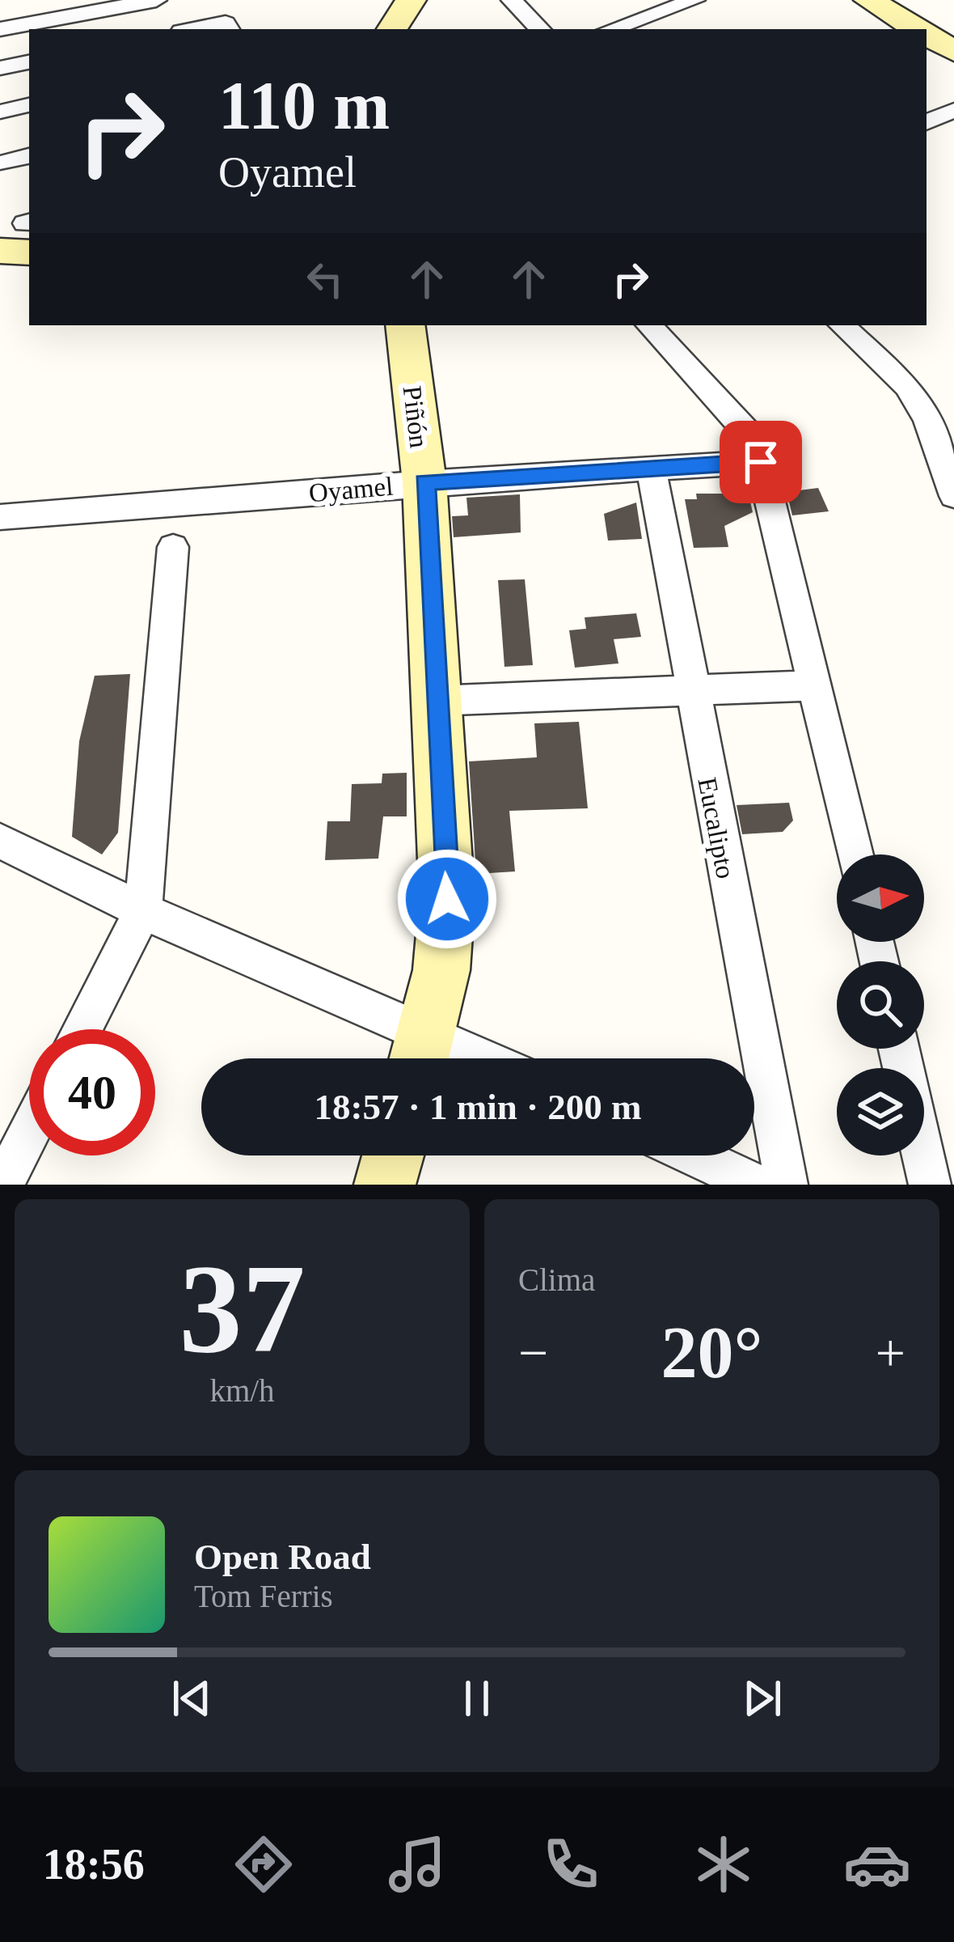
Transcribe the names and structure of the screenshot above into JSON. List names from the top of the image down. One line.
{"streets":{"street":["Piñón","Oyamel","Eucalipto"]},"crossings":[["Piñón","Oyamel"],["Oyamel","Eucalipto"]],"north":"right","page":{"turn":["110 m","Oyamel"],"limit":"40","trip":"18:57 · 1 min · 200 m","tile":[["37","km/h"],"Clima"],"heat":["−","20°","+"],"song":["Open Road","Tom Ferris"],"tabs":"18:56"}}
